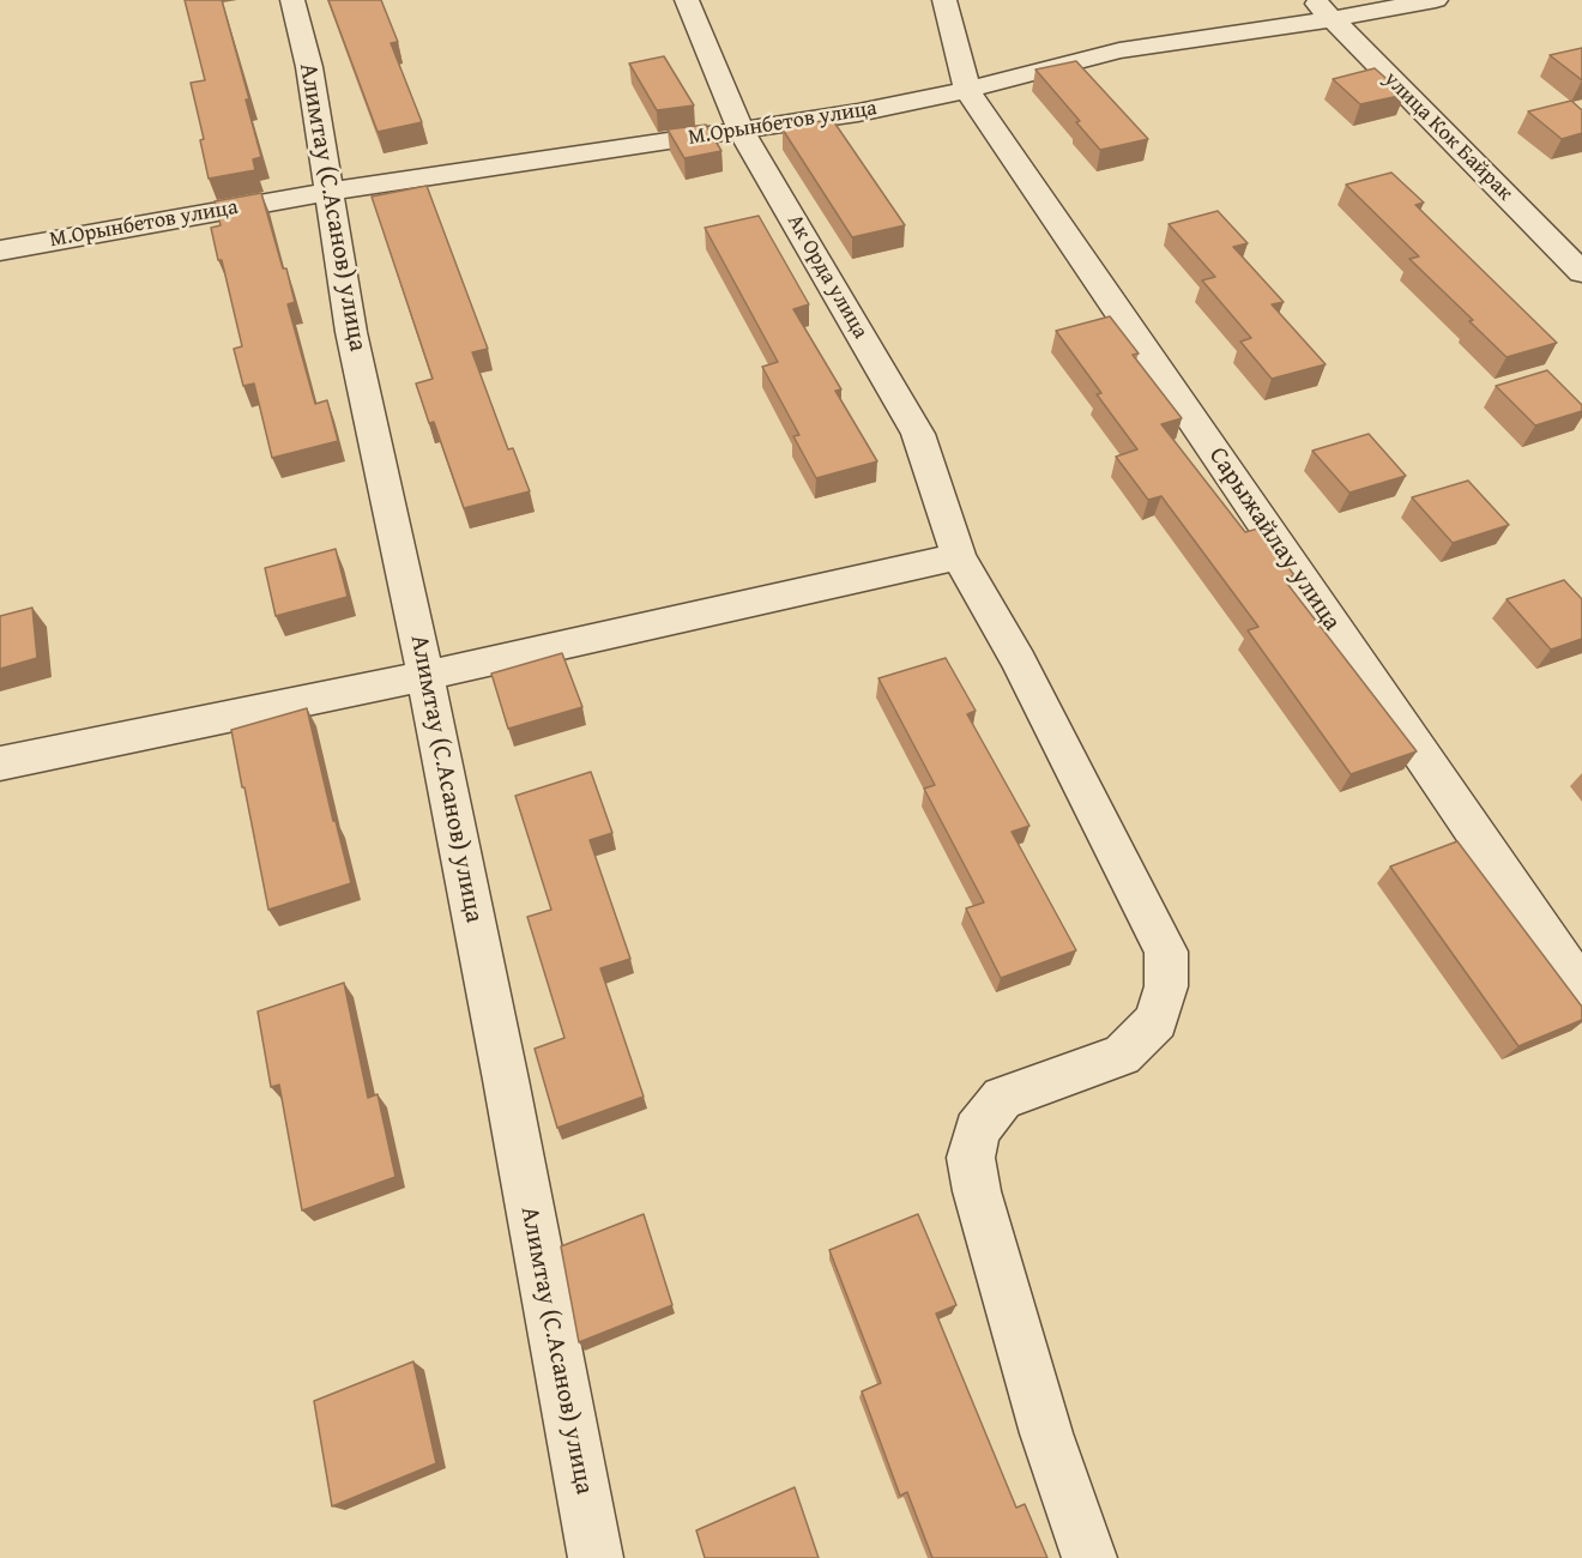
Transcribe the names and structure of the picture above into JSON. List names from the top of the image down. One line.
{"streets":{"street":["М.Орынбетов улица","улица Кок Байрак","Алимтау (С.Асанов) улица","Ак Орда улица","Сарыжайлау улица"]},"crossings":[["М.Орынбетов улица","улица Кок Байрак"],["М.Орынбетов улица","Алимтау (С.Асанов) улица"],["М.Орынбетов улица","Ак Орда улица"],["М.Орынбетов улица","Сарыжайлау улица"]]}
